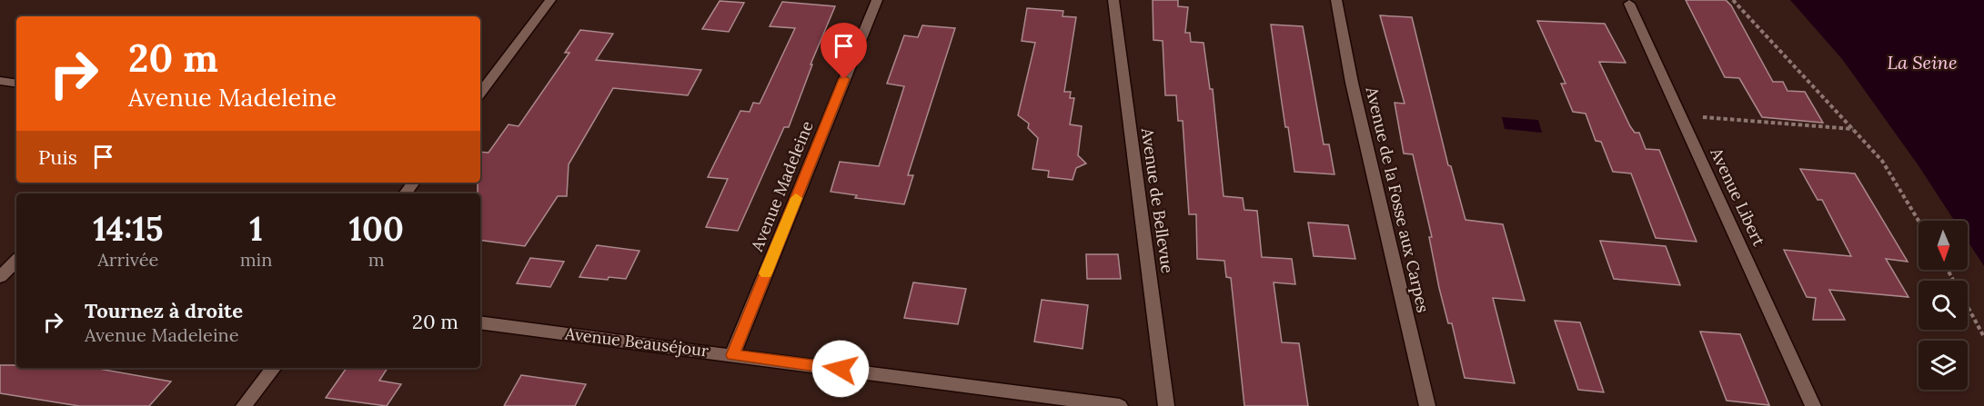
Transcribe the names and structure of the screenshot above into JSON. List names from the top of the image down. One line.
{"streets":{"street":["Avenue Madeleine","Avenue Libert","Avenue de la Fosse aux Carpes","Avenue de Bellevue","Avenue Beauséjour"]},"crossings":[["Avenue Madeleine","Avenue Beauséjour"]],"water":["La Seine"],"north":"bottom","page":{"turn":["20 m","Avenue Madeleine"],"then":"Puis","eta":["14:15","Arrivée","1","min","100","m"],"list":[{"name":"Tournez à droite","note":"Avenue Madeleine","value":"20 m"}]}}
